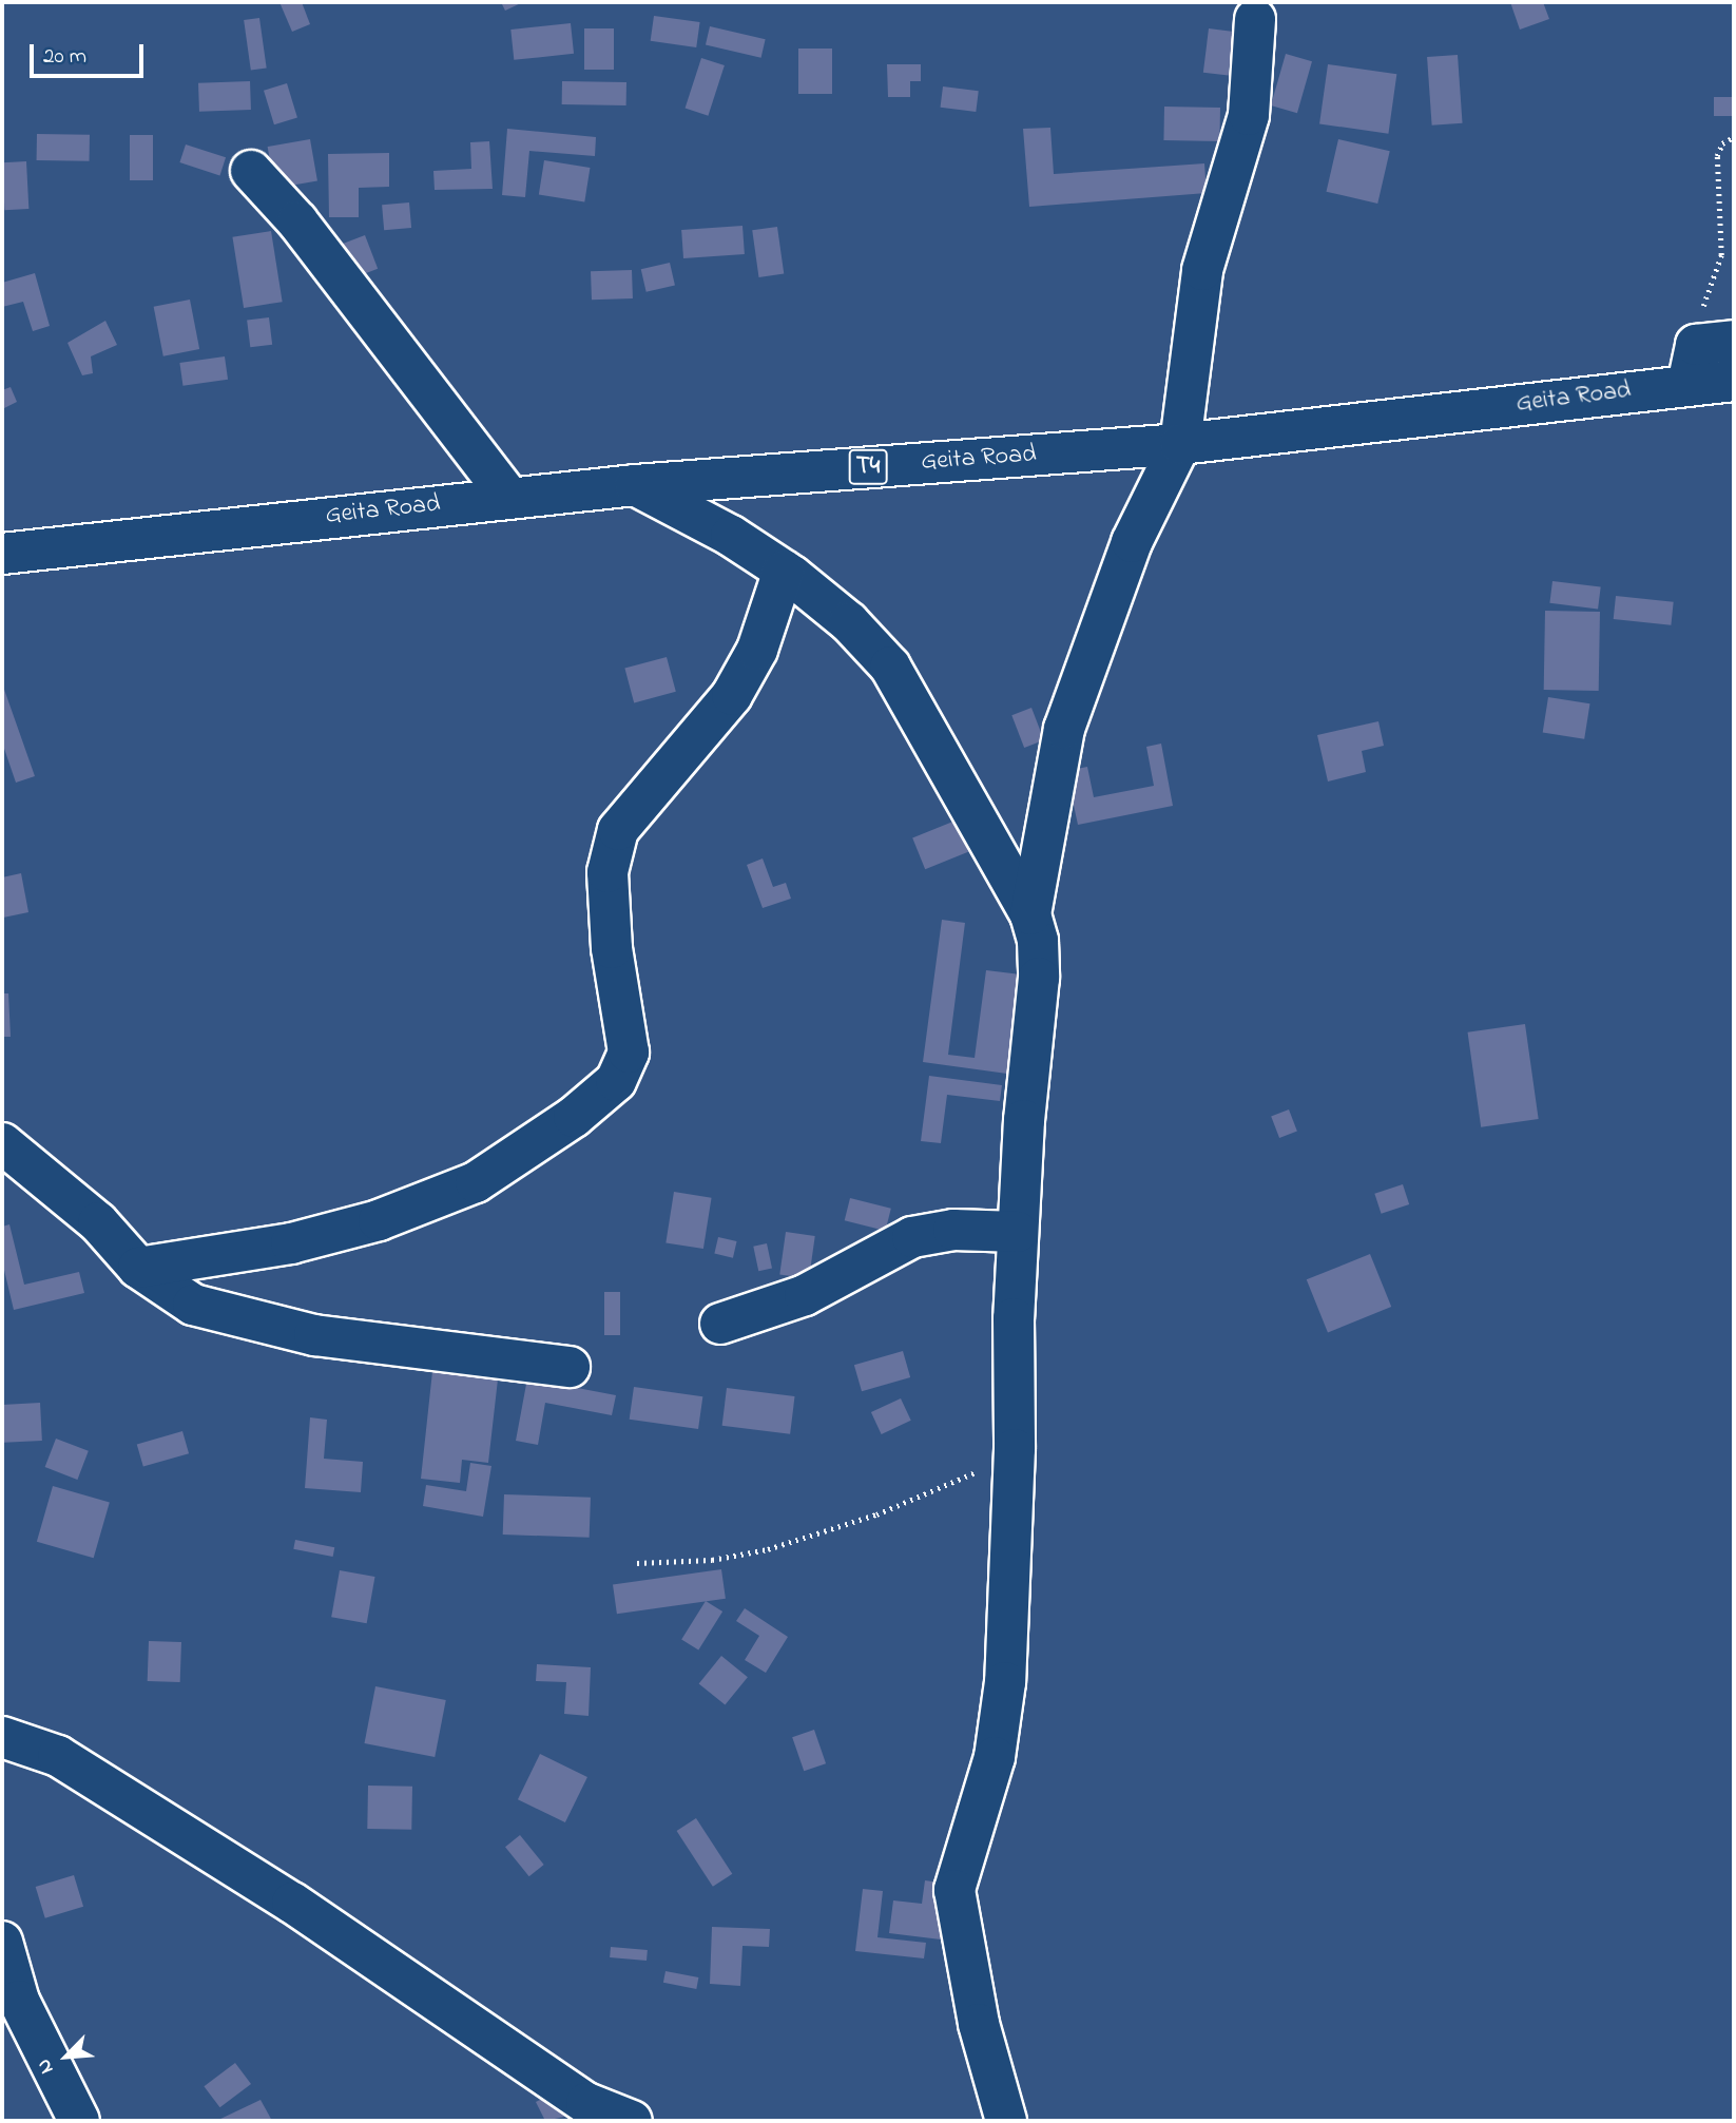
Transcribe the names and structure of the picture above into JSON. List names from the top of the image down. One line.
{"streets":{"main road":["Geita Road","T4"]},"scale_bar":"20 m","north":"bottom left"}
